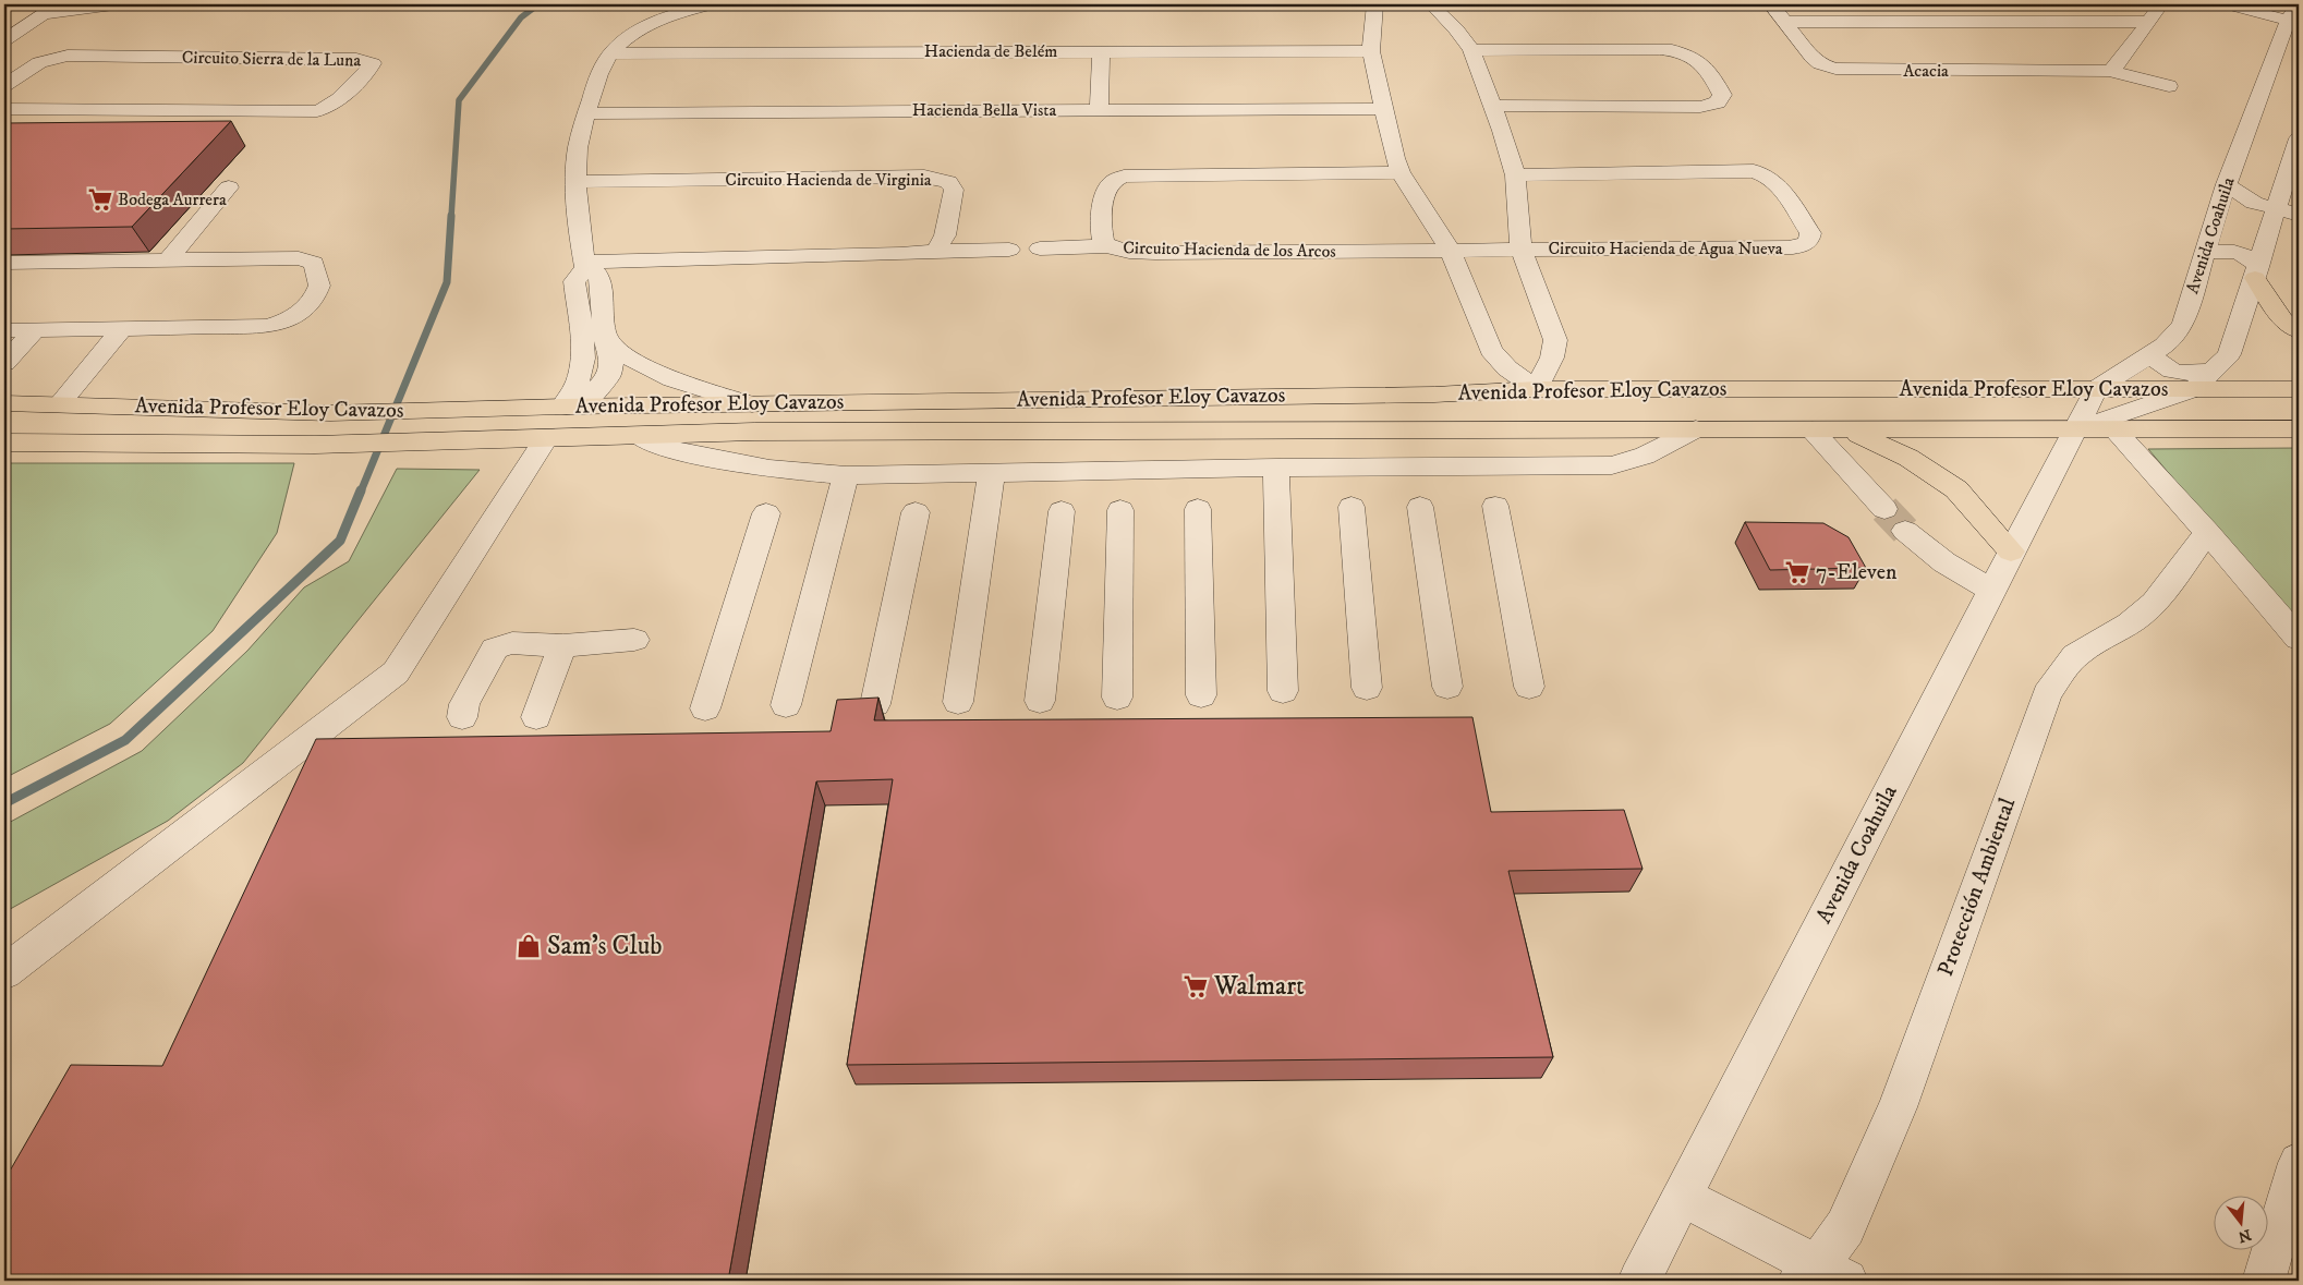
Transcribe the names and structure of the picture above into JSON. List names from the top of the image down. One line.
{"streets":{"main road":["Avenida Profesor Eloy Cavazos"],"street":["Hacienda de Belém","Circuito Sierra de la Luna","Acacia","Hacienda Bella Vista","Circuito Hacienda de Virginia","Avenida Coahuila","Circuito Hacienda de Agua Nueva","Circuito Hacienda de los Arcos","Protección Ambiental"]},"crossings":[["Avenida Coahuila","Avenida Profesor Eloy Cavazos"],["Circuito Hacienda de Agua Nueva","Circuito Hacienda de los Arcos"]],"places":{"supermarket":["Bodega Aurrera","7-Eleven","Walmart"],"shop":["Sam's Club"]},"north":"bottom"}
